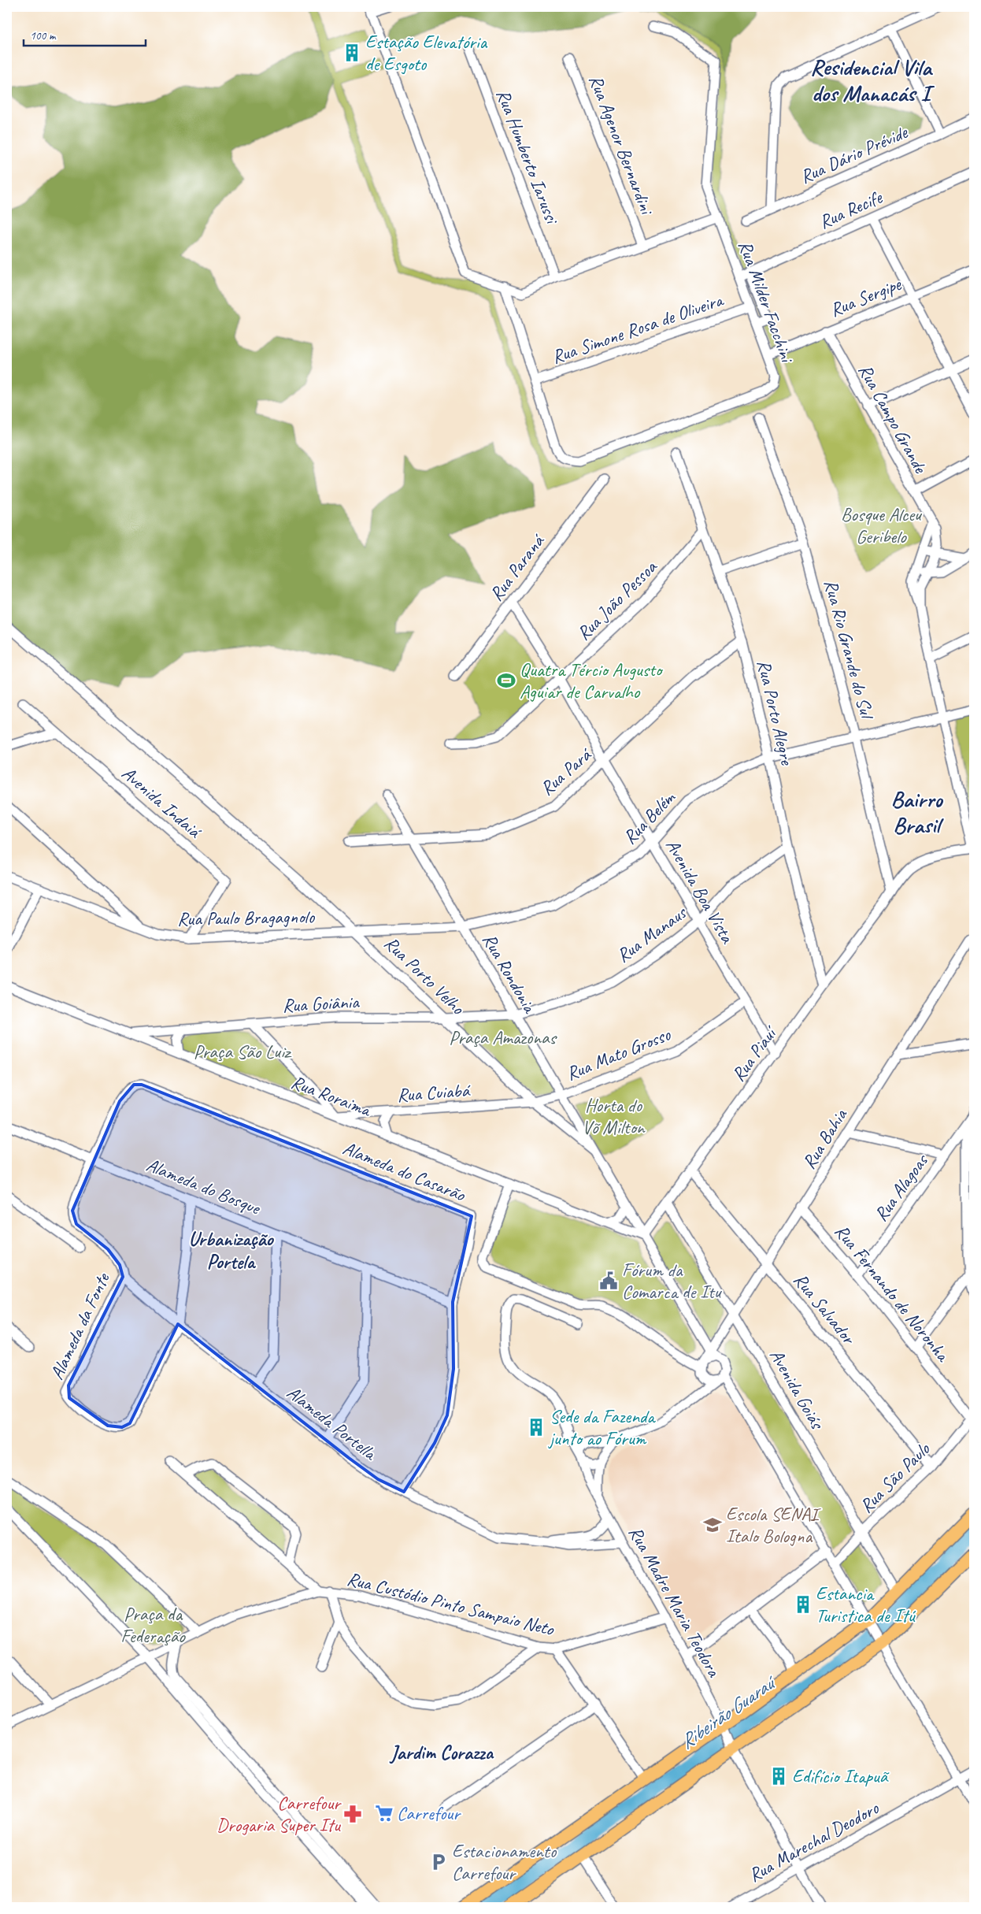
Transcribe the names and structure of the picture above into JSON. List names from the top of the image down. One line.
{"streets":{"street":["Rua Agenor Bernardini","Rua Dário Prévide","Rua Humberto Iarussi","Rua Recife","Rua Sergipe","Rua Milder Facchini","Rua Simone Rosa de Oliveira","Rua Campo Grande","Rua Paraná","Rua João Pessoa","Rua Rio Grande do Sul","Rua Porto Alegre","Rua Pará","Avenida Indaiá","Rua Belém","Avenida Boa Vista","Rua Paulo Bragagnolo","Rua Manaus","Rua Rondonia","Rua Porto Velho","Rua Goiânia","Rua Mato Grosso","Rua Piauí","Rua Cuiabá","Rua Roraima","Rua Bahia","Alameda do Casarão","Alameda do Bosque","Rua Alagoas","Rua Fernando de Noronha","Rua Salvador","Alameda da Fonte","Avenida Goiás","Alameda Portella","Rua São Paulo","Rua Madre Maria Teodora","Rua Custódio Pinto Sampaio Neto","Rua Marechal Deodoro"]},"crossings":[["Rua Recife","Rua Milder Facchini"],["Rua Sergipe","Rua Milder Facchini"],["Rua Sergipe","Rua Campo Grande"],["Rua Milder Facchini","Rua Simone Rosa de Oliveira"],["Rua Paraná","Avenida Boa Vista"],["Rua João Pessoa","Rua Porto Alegre"],["Rua João Pessoa","Avenida Boa Vista"],["Rua Rio Grande do Sul","Rua Belém"],["Rua Rio Grande do Sul","Rua Piauí"],["Rua Porto Alegre","Rua Pará"],["Rua Porto Alegre","Rua Belém"],["Rua Porto Alegre","Rua Manaus"],["Rua Porto Alegre","Rua Piauí"],["Rua Pará","Avenida Boa Vista"],["Rua Pará","Rua Rondonia"],["Avenida Indaiá","Rua Paulo Bragagnolo"],["Rua Belém","Avenida Boa Vista"],["Rua Belém","Rua Paulo Bragagnolo"],["Rua Belém","Rua Rondonia"],["Rua Belém","Rua Porto Velho"],["Avenida Boa Vista","Rua Manaus"],["Avenida Boa Vista","Rua Mato Grosso"],["Avenida Boa Vista","Rua Piauí"],["Rua Paulo Bragagnolo","Rua Porto Velho"],["Rua Manaus","Rua Rondonia"],["Rua Manaus","Rua Goiânia"],["Rua Rondonia","Rua Porto Velho"],["Rua Rondonia","Rua Goiânia"],["Rua Rondonia","Rua Mato Grosso"],["Rua Rondonia","Rua Cuiabá"],["Rua Porto Velho","Rua Goiânia"],["Rua Porto Velho","Rua Cuiabá"],["Rua Goiânia","Rua Roraima"],["Rua Mato Grosso","Rua Cuiabá"],["Rua Piauí","Rua Roraima"],["Rua Piauí","Rua Salvador"],["Rua Piauí","Avenida Goiás"],["Rua Cuiabá","Rua Roraima"],["Rua Bahia","Rua Fernando de Noronha"],["Rua Bahia","Rua Salvador"],["Rua Bahia","Avenida Goiás"],["Alameda do Casarão","Alameda do Bosque"],["Alameda do Casarão","Alameda da Fonte"],["Alameda do Casarão","Alameda Portella"],["Alameda do Bosque","Alameda da Fonte"],["Rua Alagoas","Rua Fernando de Noronha"],["Rua Fernando de Noronha","Rua São Paulo"],["Rua Salvador","Rua São Paulo"],["Alameda da Fonte","Alameda Portella"],["Avenida Goiás","Rua São Paulo"],["Alameda Portella","Rua Madre Maria Teodora"],["Rua Madre Maria Teodora","Rua Custódio Pinto Sampaio Neto"]],"districts":["Residencial Vila dos Manacás I","Bairro Brasil","Urbanização Portela","Jardim Corazza"],"water":["Ribeirão Guaraú"],"parks":["Bosque Alceu Geribelo","Praça Amazonas","Praça São Luiz","Horta do Võ Milton","Praça da Federação"],"places":{"building":["Estação Elevatória de Esgoto","Sede da Fazenda junto ao Fórum","Estancia Turistica de Itú","Edifício Itapuã"],"sports":["Quatra Tércio Augusto Aguiar de Carvalho"],"public building":["Fórum da Comarca de Itu"],"school or university":["Escola SENAI Italo Bologna"],"supermarket":["Carrefour"],"pharmacy":["Carrefour Drogaria Super Itu"],"parking":["Estacionamento Carrefour"]},"scale_bar":"100 m"}
